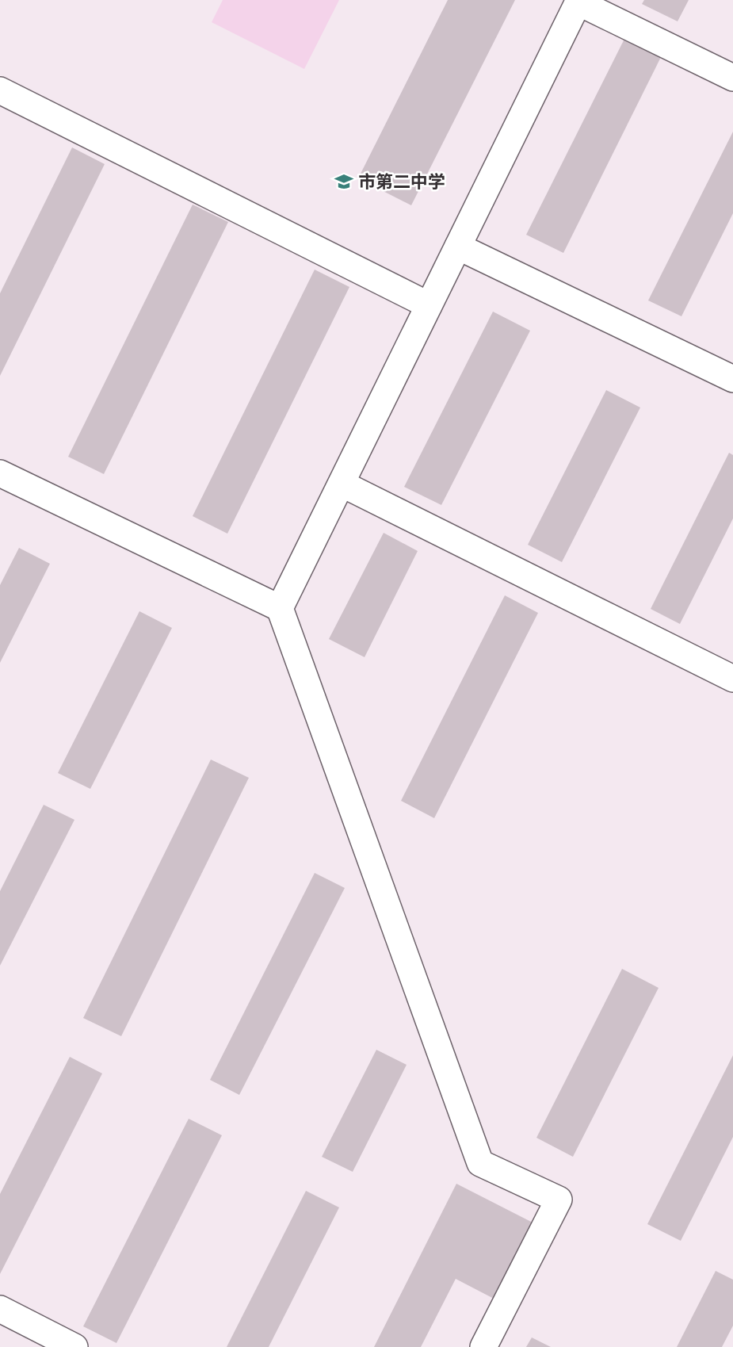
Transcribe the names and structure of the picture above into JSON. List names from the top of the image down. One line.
{"places":{"school or university":["市第二中学"]}}
